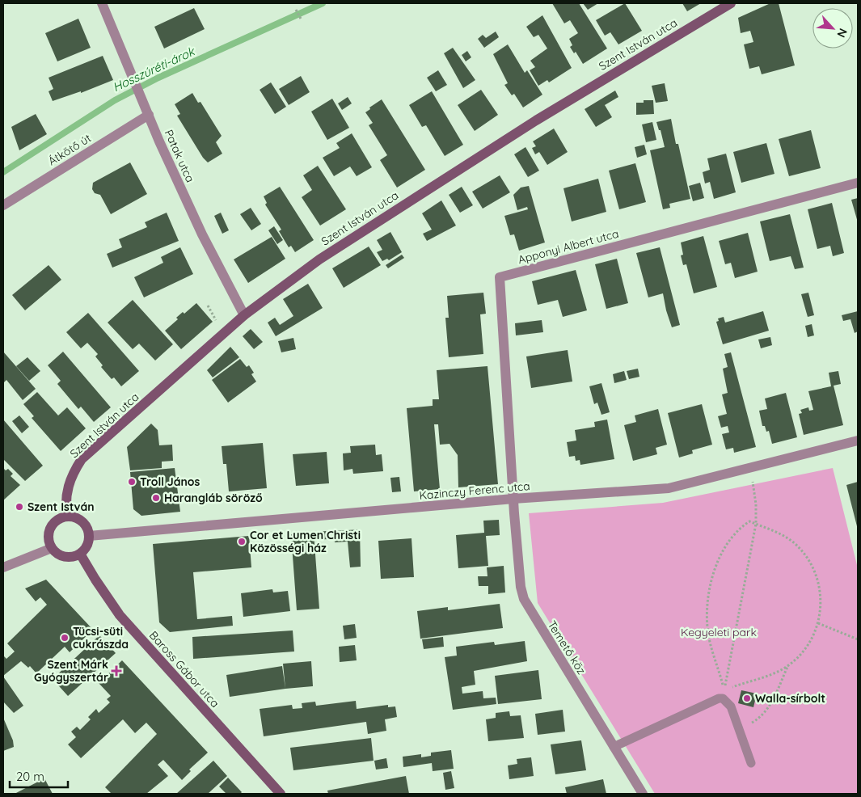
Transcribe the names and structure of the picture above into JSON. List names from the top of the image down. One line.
{"streets":{"main road":["Szent István utca","Baross Gábor utca"],"street":["Átkötő út","Patak utca","Apponyi Albert utca","Kazinczy Ferenc utca","Temető köz"]},"crossings":[["Szent István utca","Patak utca"],["Szent István utca","Kazinczy Ferenc utca"],["Szent István utca","Baross Gábor utca"],["Átkötő út","Patak utca"],["Apponyi Albert utca","Kazinczy Ferenc utca"],["Apponyi Albert utca","Temető köz"],["Kazinczy Ferenc utca","Temető köz"],["Kazinczy Ferenc utca","Baross Gábor utca"]],"water":["Hosszúréti-árok"],"parks":["Kegyeleti park"],"places":{"other":["Troll János","Harangláb söröző","Szent István","Cor et Lumen Christi Közösségi ház","Tücsi-süti cukrászda","Walla-sírbolt"],"health":["Szent Márk Gyógyszertár"]},"scale_bar":"20 m","north":"bottom right"}
